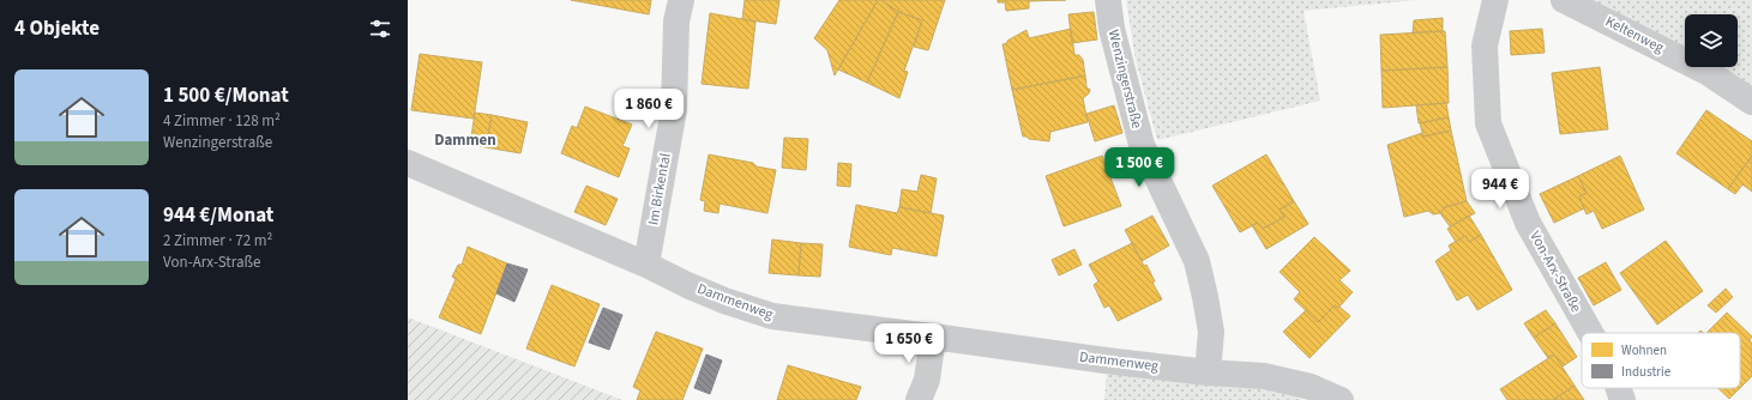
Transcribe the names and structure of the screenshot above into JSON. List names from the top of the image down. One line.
{"streets":{"street":["Keltenweg","Wenzingerstraße","Im Birkental","Von-Arx-Straße","Dammenweg"]},"crossings":[["Wenzingerstraße","Dammenweg"],["Im Birkental","Dammenweg"]],"districts":["Dammen"],"legend":["Wohnen","Industrie"],"page":{"heading":"4 Objekte","list":[{"name":"1 500 €/Monat","note":"4 Zimmer · 128 m² · Wenzingerstraße"},{"name":"944 €/Monat","note":"2 Zimmer · 72 m² · Von-Arx-Straße"}],"price":["1 860 €","1 500 €","944 €","1 650 €"]}}
